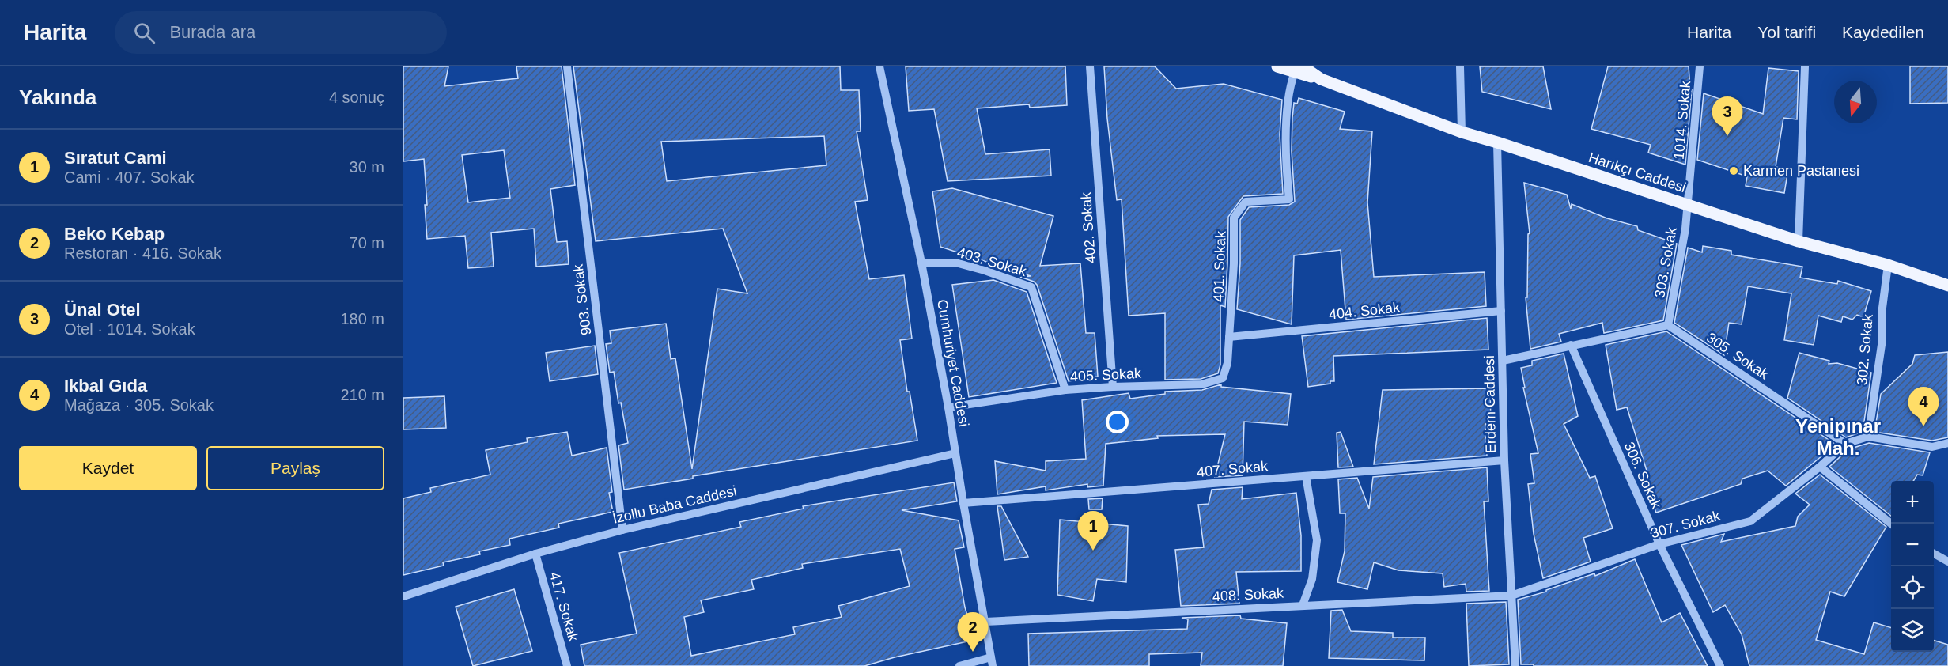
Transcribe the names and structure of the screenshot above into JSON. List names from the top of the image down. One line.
{"streets":{"main road":["Harıkçı Caddesi"],"street":["1014. Sokak","402. Sokak","403. Sokak","303. Sokak","401. Sokak","903. Sokak","404. Sokak","302. Sokak","305. Sokak","Cumhuriyet Caddesi","405. Sokak","Erdem Caddesi","407. Sokak","306. Sokak","İzollu Baba Caddesi","307. Sokak","408. Sokak","417. Sokak"]},"crossings":[["1014. Sokak","Harıkçı Caddesi"],["1014. Sokak","303. Sokak"],["Harıkçı Caddesi","303. Sokak"],["Harıkçı Caddesi","401. Sokak"],["Harıkçı Caddesi","302. Sokak"],["Harıkçı Caddesi","Erdem Caddesi"],["402. Sokak","405. Sokak"],["403. Sokak","Cumhuriyet Caddesi"],["403. Sokak","405. Sokak"],["303. Sokak","305. Sokak"],["401. Sokak","404. Sokak"],["401. Sokak","405. Sokak"],["903. Sokak","İzollu Baba Caddesi"],["404. Sokak","405. Sokak"],["404. Sokak","Erdem Caddesi"],["305. Sokak","307. Sokak"],["Cumhuriyet Caddesi","405. Sokak"],["Cumhuriyet Caddesi","407. Sokak"],["Cumhuriyet Caddesi","İzollu Baba Caddesi"],["Cumhuriyet Caddesi","408. Sokak"],["Erdem Caddesi","407. Sokak"],["Erdem Caddesi","307. Sokak"],["Erdem Caddesi","408. Sokak"],["306. Sokak","307. Sokak"],["İzollu Baba Caddesi","417. Sokak"],["307. Sokak","408. Sokak"]],"districts":["Yenipınar Mah."],"places":["Karmen Pastanesi"],"north":"bottom","page":{"header":"Harita","search":"Burada ara","nav":["Harita","Yol tarifi","Kaydedilen"],"heading":["Yakında","4 sonuç"],"pins":["3","4","1","2"],"list":[{"mark":"1","name":"Sıratut Cami","note":"Cami · 407. Sokak","value":"30 m"},{"mark":"2","name":"Beko Kebap","note":"Restoran · 416. Sokak","value":"70 m"},{"mark":"3","name":"Ünal Otel","note":"Otel · 1014. Sokak","value":"180 m"},{"mark":"4","name":"Ikbal Gıda","note":"Mağaza · 305. Sokak","value":"210 m"}],"buttons":["Kaydet","Paylaş"],"map_buttons":["+","−"]}}
